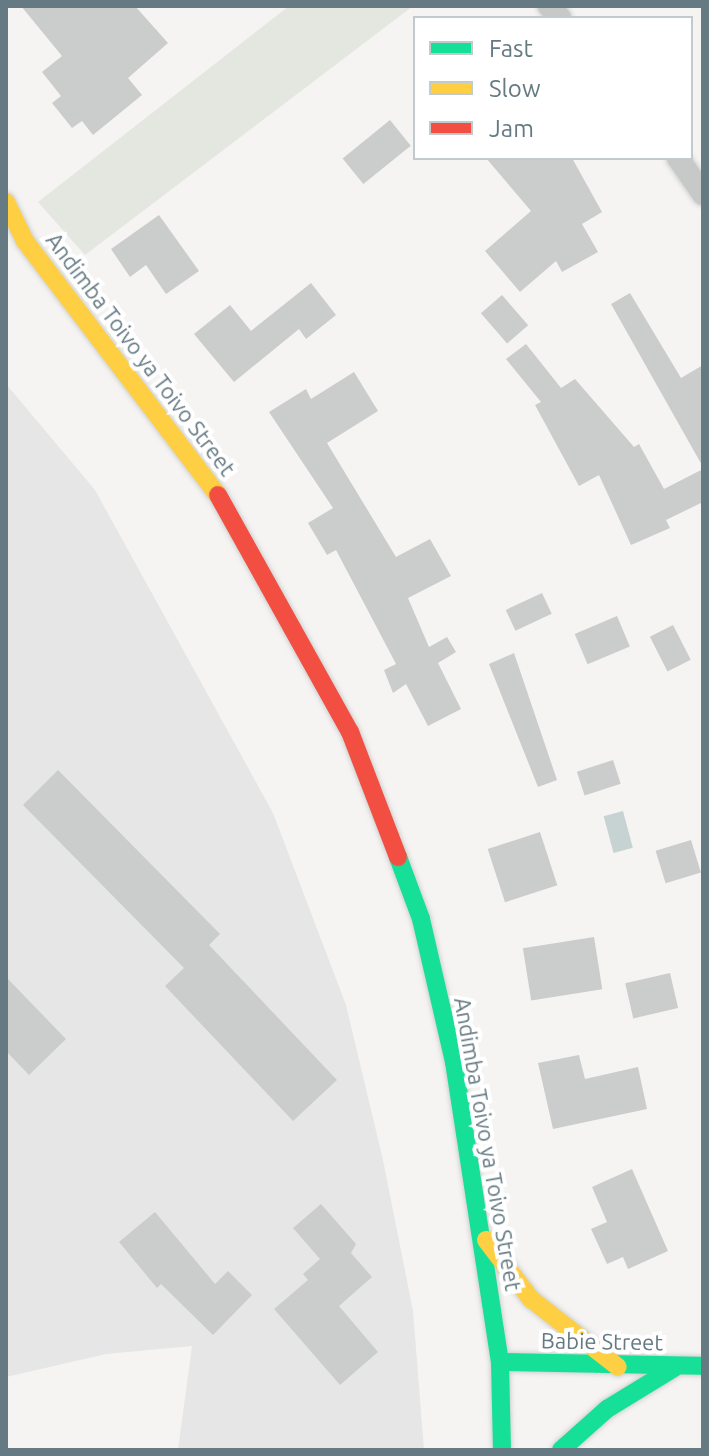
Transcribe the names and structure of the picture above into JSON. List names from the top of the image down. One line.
{"streets":{"street":["Andimba Toivo ya Toivo Street","Babie Street"]},"crossings":[["Andimba Toivo ya Toivo Street","Babie Street"]],"legend":["Fast","Slow","Jam"]}
